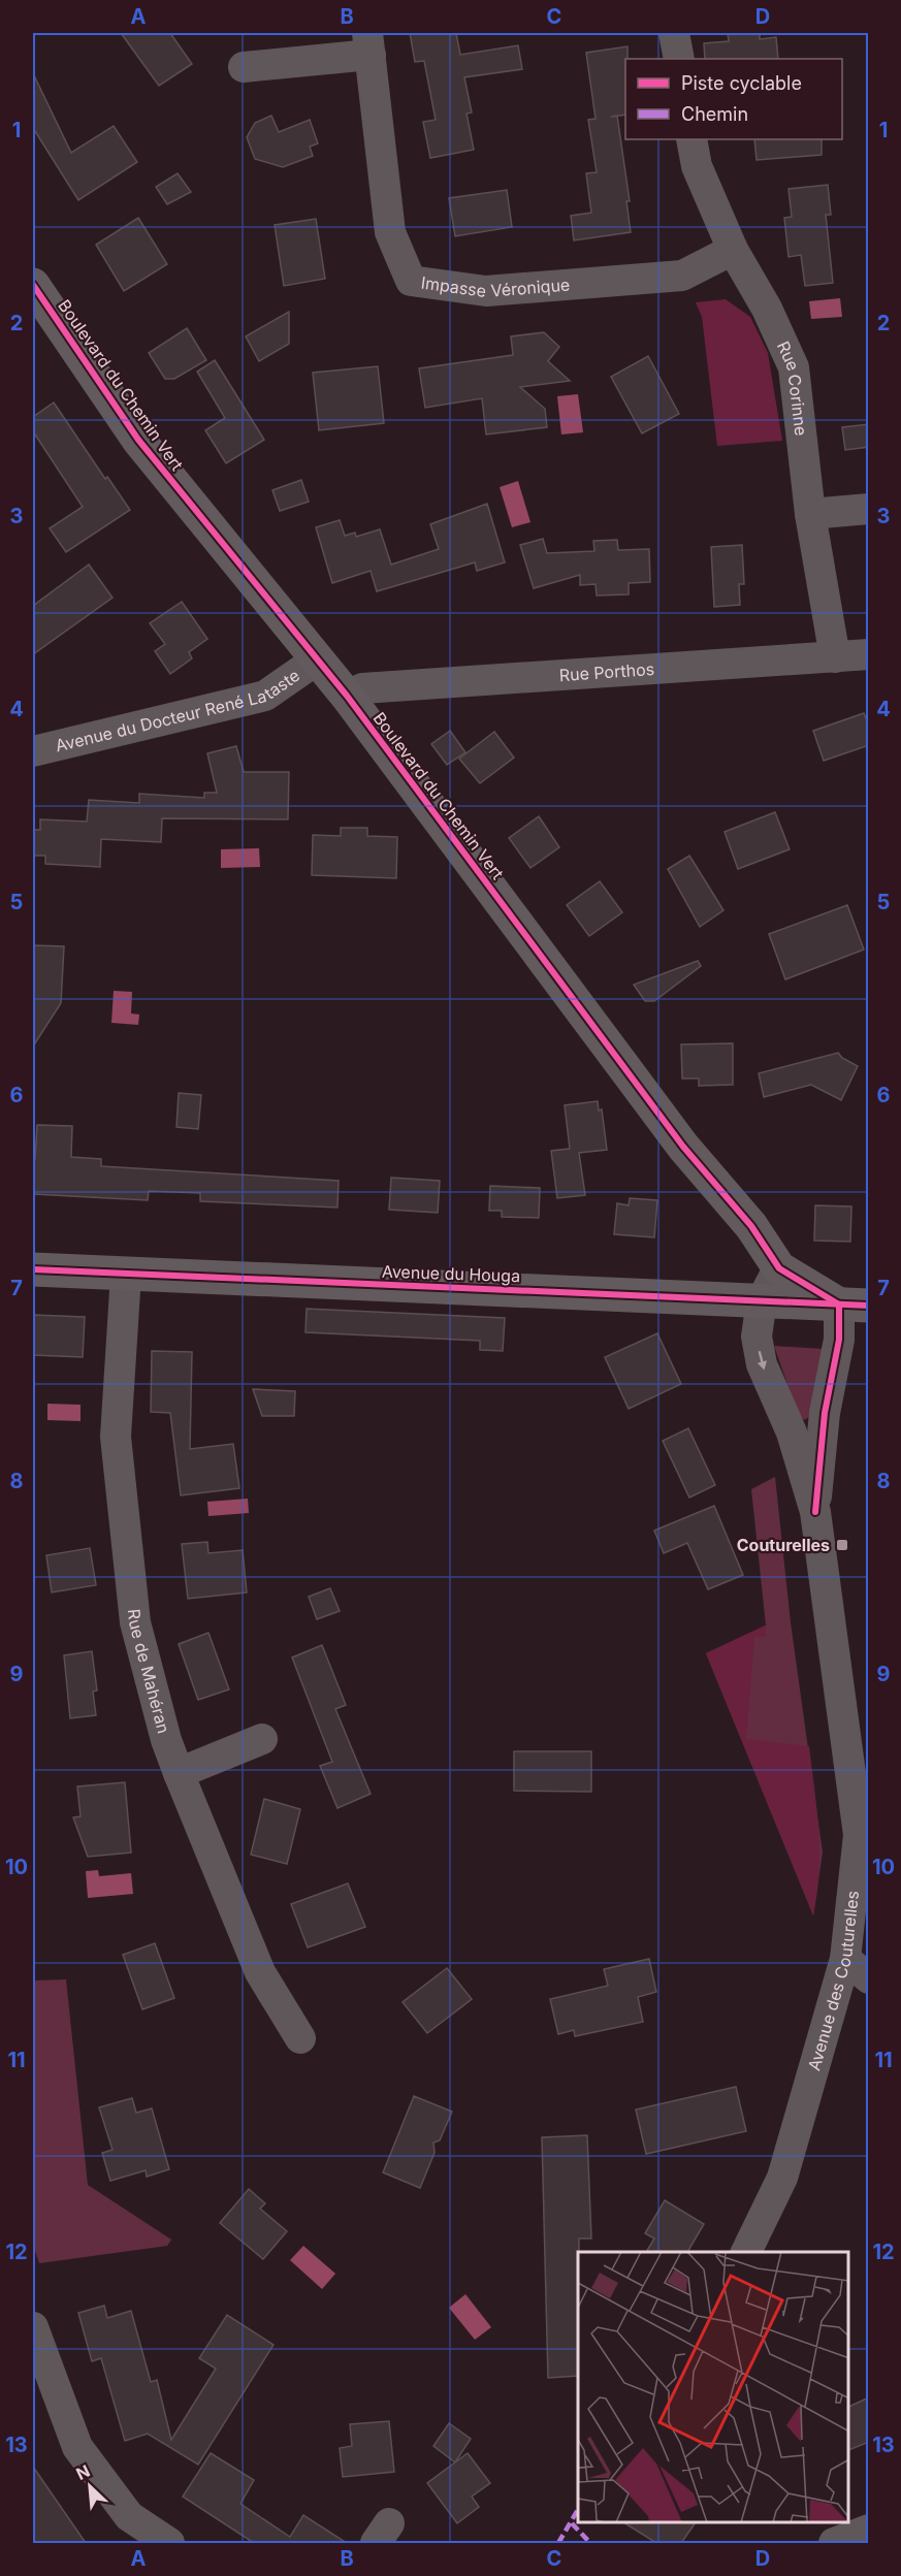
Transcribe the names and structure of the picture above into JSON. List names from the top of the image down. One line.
{"streets":{"street":["Impasse Véronique","Boulevard du Chemin Vert","Rue Corinne","Rue Porthos","Avenue du Docteur René Lataste","Avenue du Houga","Rue de Mahéran","Avenue des Couturelles"]},"crossings":[["Impasse Véronique","Rue Corinne"],["Boulevard du Chemin Vert","Rue Porthos"],["Boulevard du Chemin Vert","Avenue du Docteur René Lataste"],["Boulevard du Chemin Vert","Avenue du Houga"],["Boulevard du Chemin Vert","Avenue des Couturelles"],["Rue Corinne","Rue Porthos"],["Avenue du Houga","Rue de Mahéran"],["Avenue du Houga","Avenue des Couturelles"]],"places":{"transit":["Couturelles"]},"legend":["Piste cyclable","Chemin"],"north":"top left","grid":{"columns":["A","B","C","D"],"rows":["1","2","3","4","5","6","7","8","9","10","11","12","13"]}}
